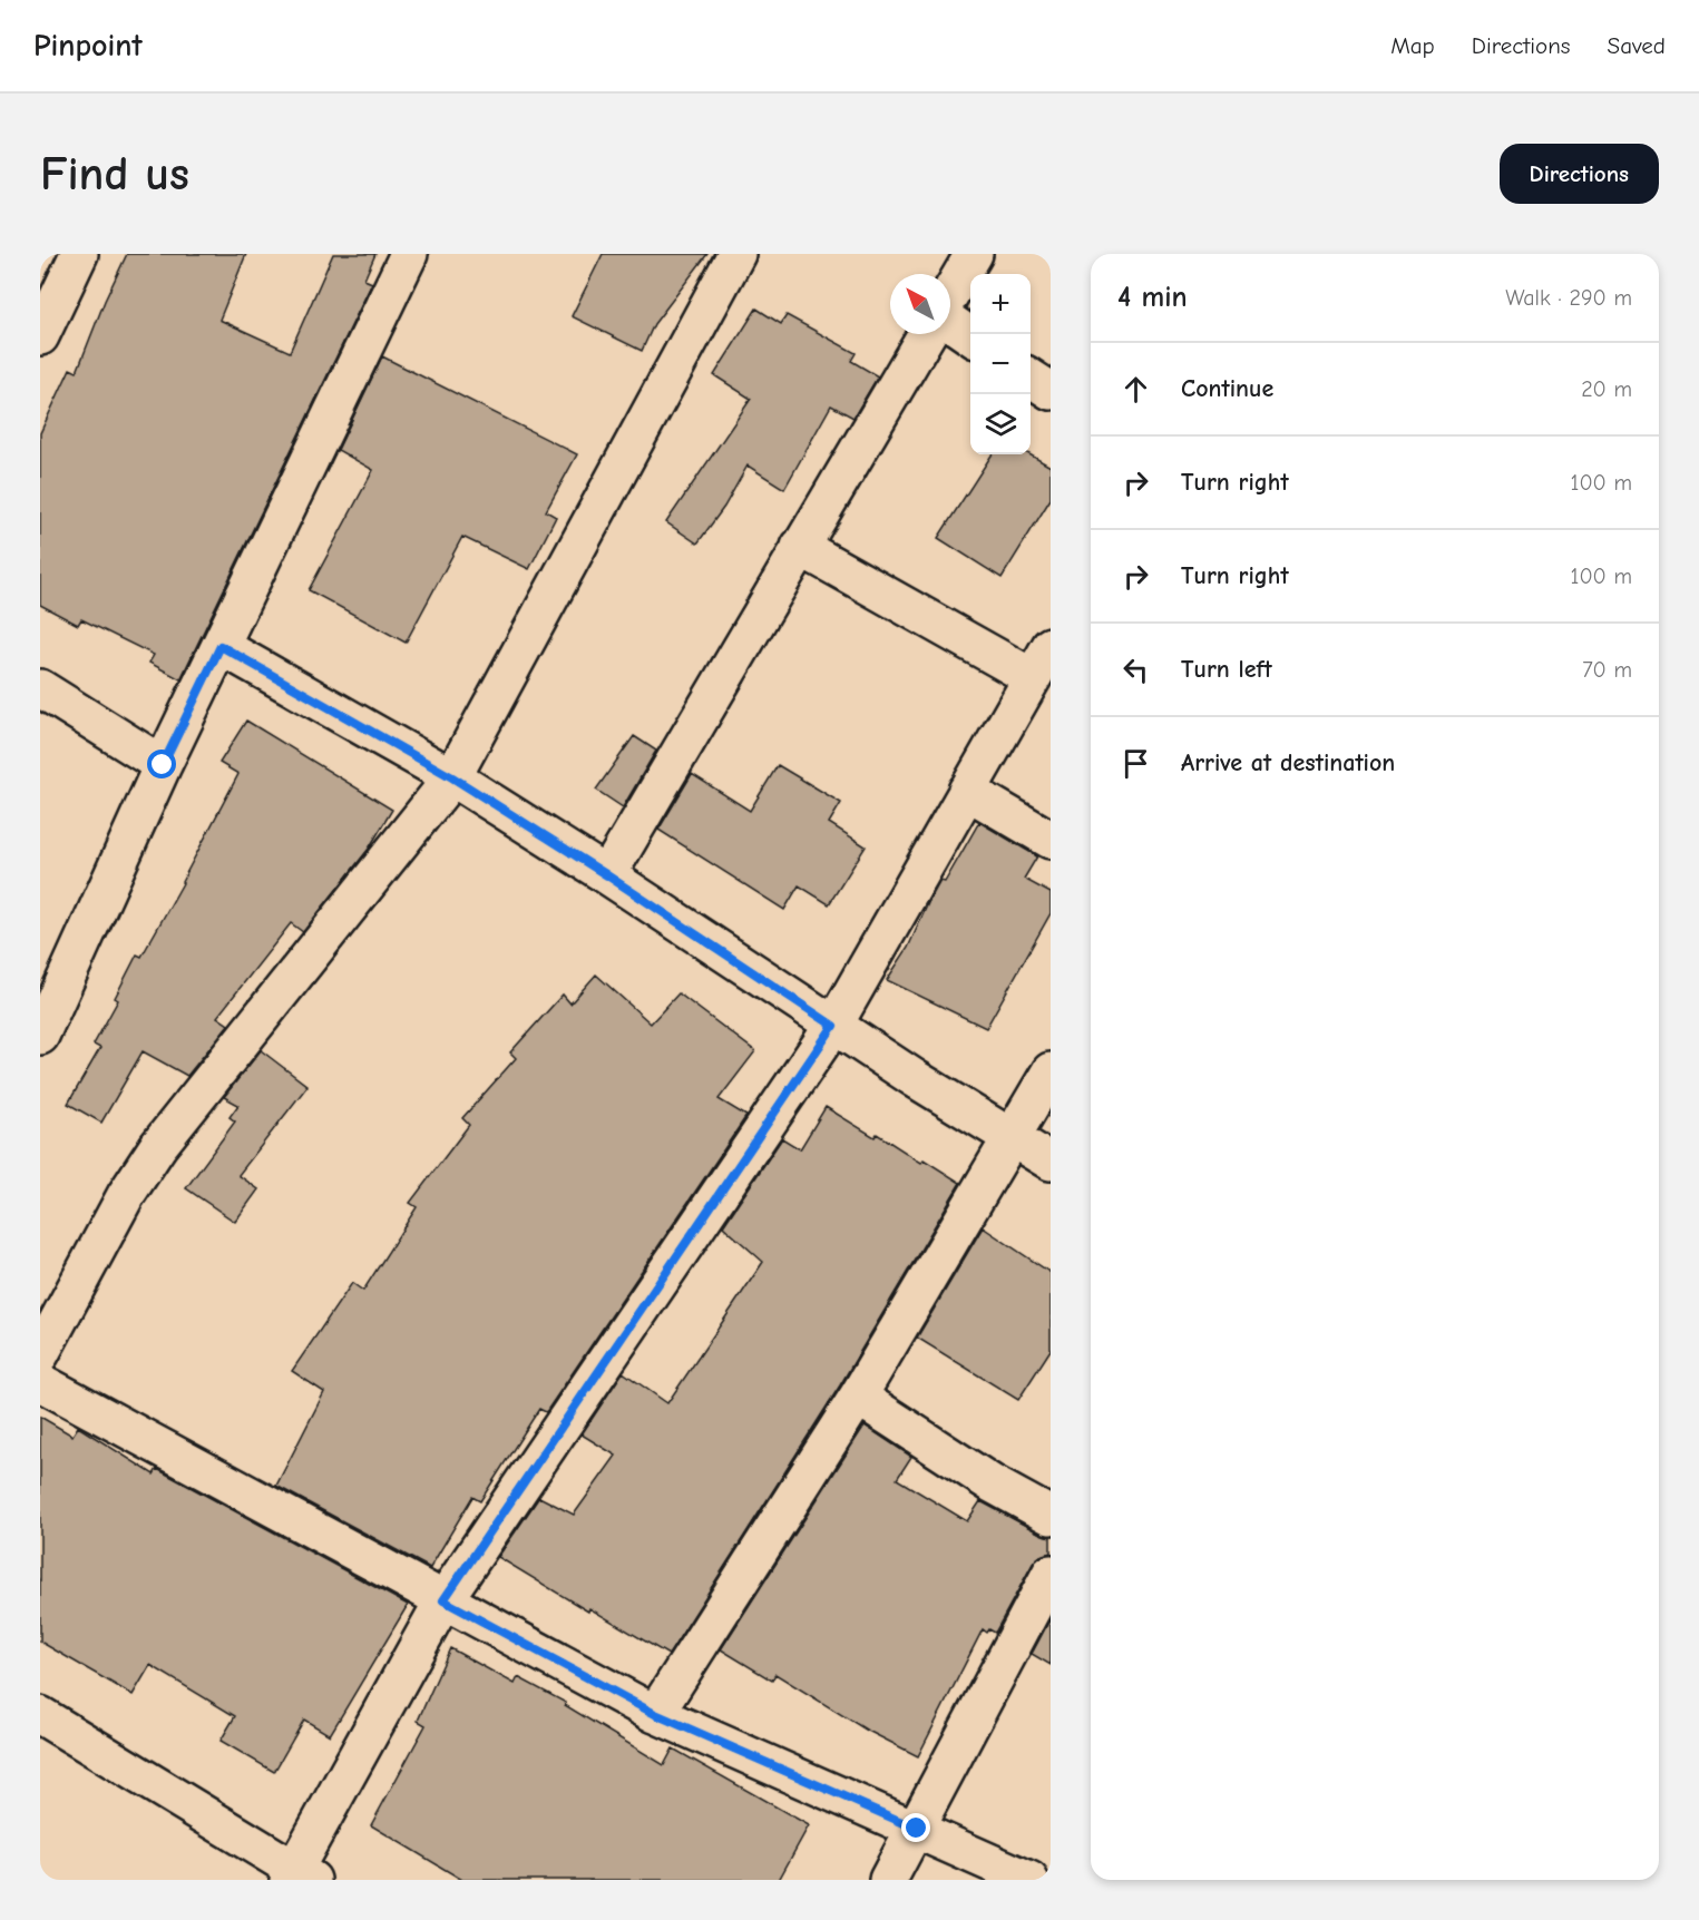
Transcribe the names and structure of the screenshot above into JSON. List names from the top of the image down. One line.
{"north":"top left","page":{"header":"Pinpoint","nav":["Map","Directions","Saved"],"buttons":"Directions","title":"Find us","heading":["4 min","Walk · 290 m"],"map_buttons":["+","−"],"list":[["Continue","20 m"],["Turn right","100 m"],["Turn right","100 m"],["Turn left","70 m"],"Arrive at destination"]}}
